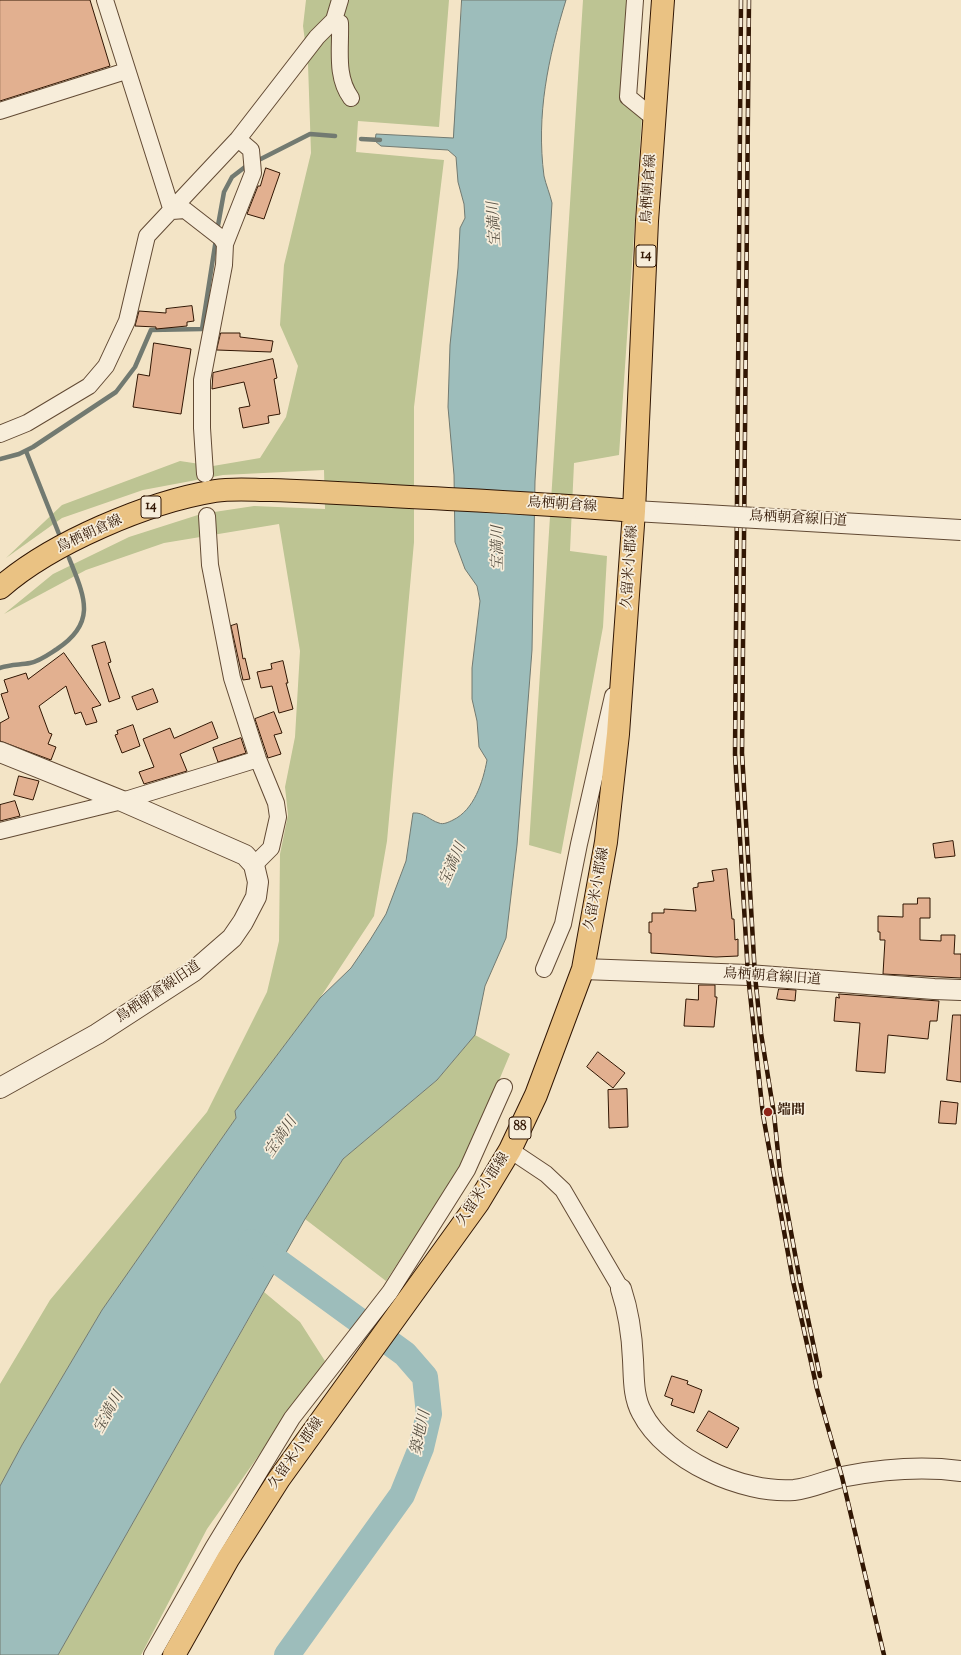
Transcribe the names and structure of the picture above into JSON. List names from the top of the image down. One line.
{"streets":{"main road":["鳥栖朝倉線","14","久留米小郡線","88"],"street":["鳥栖朝倉線旧道"]},"crossings":[["鳥栖朝倉線","鳥栖朝倉線旧道"],["鳥栖朝倉線","久留米小郡線"],["鳥栖朝倉線旧道","久留米小郡線"]],"water":["宝満川","築地川"],"places":["端間"]}
